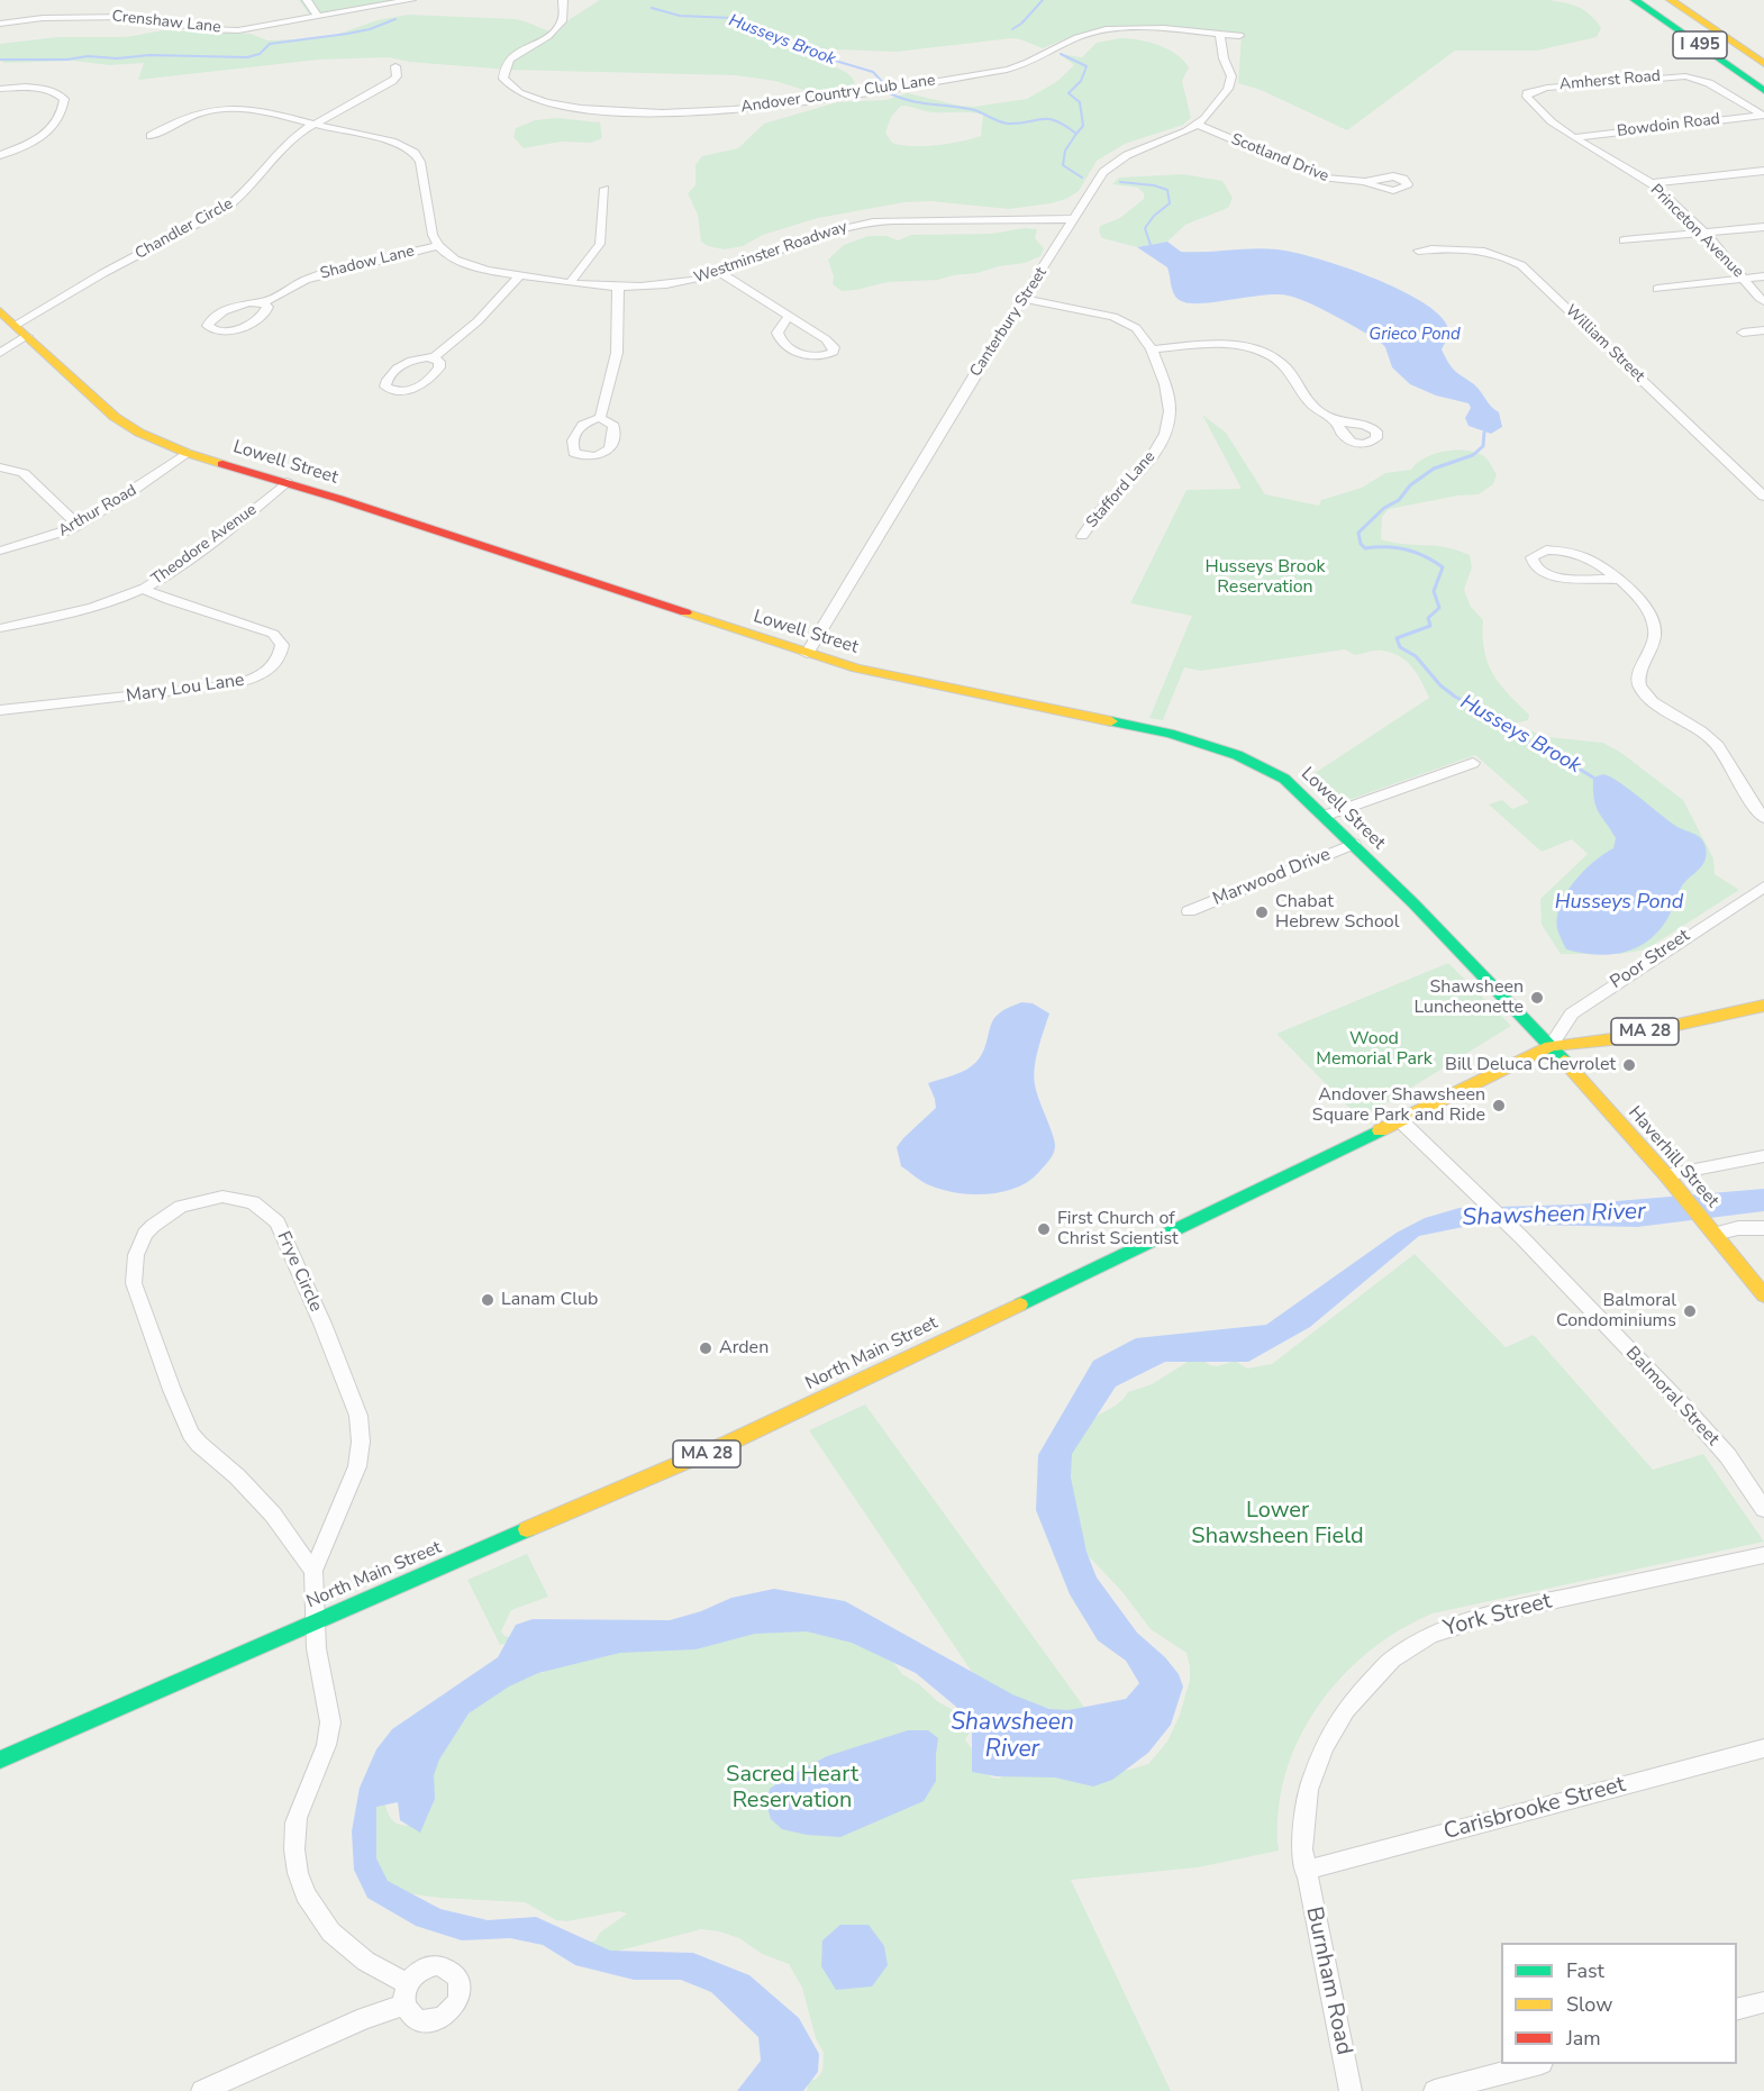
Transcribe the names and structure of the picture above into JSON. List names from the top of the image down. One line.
{"streets":{"main road":["I 495","Lowell Street","MA 28","Haverhill Street","North Main Street"],"street":["Crenshaw Lane","Amherst Road","Andover Country Club Lane","Bowdoin Road","Scotland Drive","Chandler Circle","Princeton Avenue","Westminster Roadway","Shadow Lane","Canterbury Street","William Street","Stafford Lane","Arthur Road","Theodore Avenue","Mary Lou Lane","Marwood Drive","Poor Street","Frye Circle","Balmoral Street","York Street","Carisbrooke Street","Burnham Road"]},"crossings":[["Amherst Road","Bowdoin Road"],["Amherst Road","Princeton Avenue"],["Andover Country Club Lane","Canterbury Street"],["Bowdoin Road","Princeton Avenue"],["Scotland Drive","Canterbury Street"],["Chandler Circle","Lowell Street"],["Westminster Roadway","Shadow Lane"],["Westminster Roadway","Canterbury Street"],["Canterbury Street","Lowell Street"],["Canterbury Street","Stafford Lane"],["Lowell Street","Arthur Road"],["Lowell Street","Theodore Avenue"],["Lowell Street","Marwood Drive"],["Lowell Street","Poor Street"],["Lowell Street","Haverhill Street"],["Lowell Street","North Main Street"],["Theodore Avenue","Mary Lou Lane"],["Poor Street","Haverhill Street"],["Poor Street","North Main Street"],["Haverhill Street","North Main Street"],["Frye Circle","North Main Street"],["North Main Street","Balmoral Street"],["York Street","Carisbrooke Street"],["York Street","Burnham Road"],["Carisbrooke Street","Burnham Road"]],"water":["Husseys Brook","Grieco Pond","Husseys Pond","Shawsheen River"],"parks":["Husseys Brook Reservation","Wood Memorial Park","Lower Shawsheen Field","Sacred Heart Reservation"],"places":["Chabat Hebrew School","Shawsheen Luncheonette","Bill Deluca Chevrolet","Andover Shawsheen Square Park and Ride","First Church of Christ Scientist","Lanam Club","Balmoral Condominiums","Arden"],"legend":["Fast","Slow","Jam"]}
